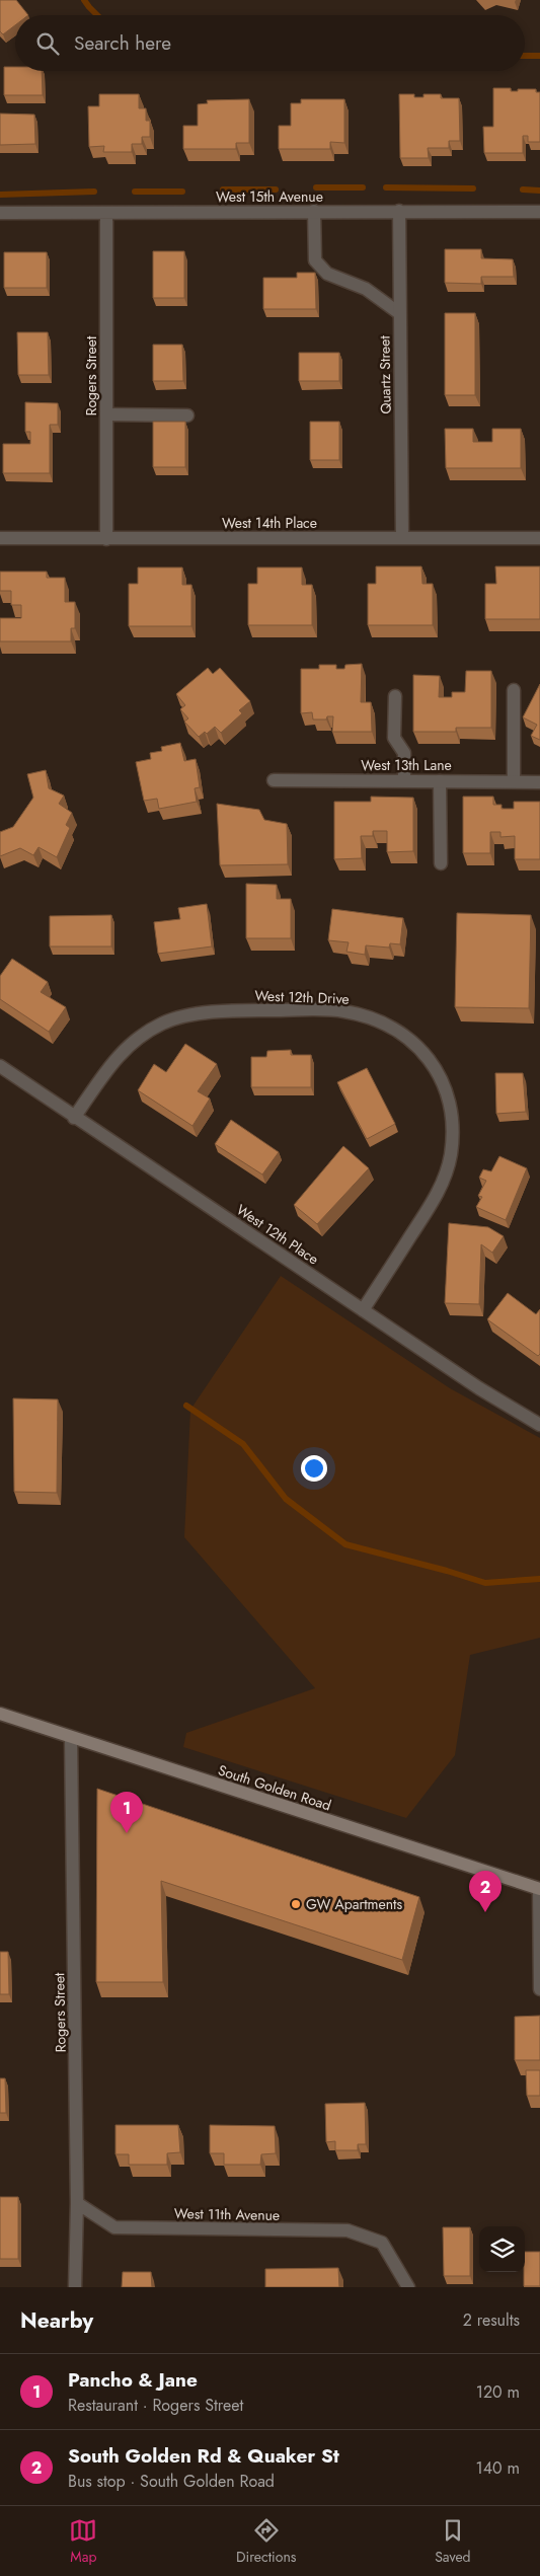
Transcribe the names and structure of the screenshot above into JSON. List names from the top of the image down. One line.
{"streets":{"main road":["South Golden Road"],"street":["West 15th Avenue","Quartz Street","Rogers Street","West 14th Place","West 13th Lane","West 12th Drive","West 12th Place","West 11th Avenue"]},"crossings":[["West 15th Avenue","Quartz Street"],["West 15th Avenue","Rogers Street"],["Quartz Street","West 14th Place"],["Rogers Street","West 14th Place"],["Rogers Street","South Golden Road"],["Rogers Street","West 11th Avenue"],["West 12th Drive","West 12th Place"]],"places":["GW Apartments"],"page":{"search":"Search here","pins":["1","2"],"heading":["Nearby","2 results"],"list":[{"mark":"1","name":"Pancho & Jane","note":"Restaurant · Rogers Street","value":"120 m"},{"mark":"2","name":"South Golden Rd & Quaker St","note":"Bus stop · South Golden Road","value":"140 m"}],"nav":["Map","Directions","Saved"]}}
